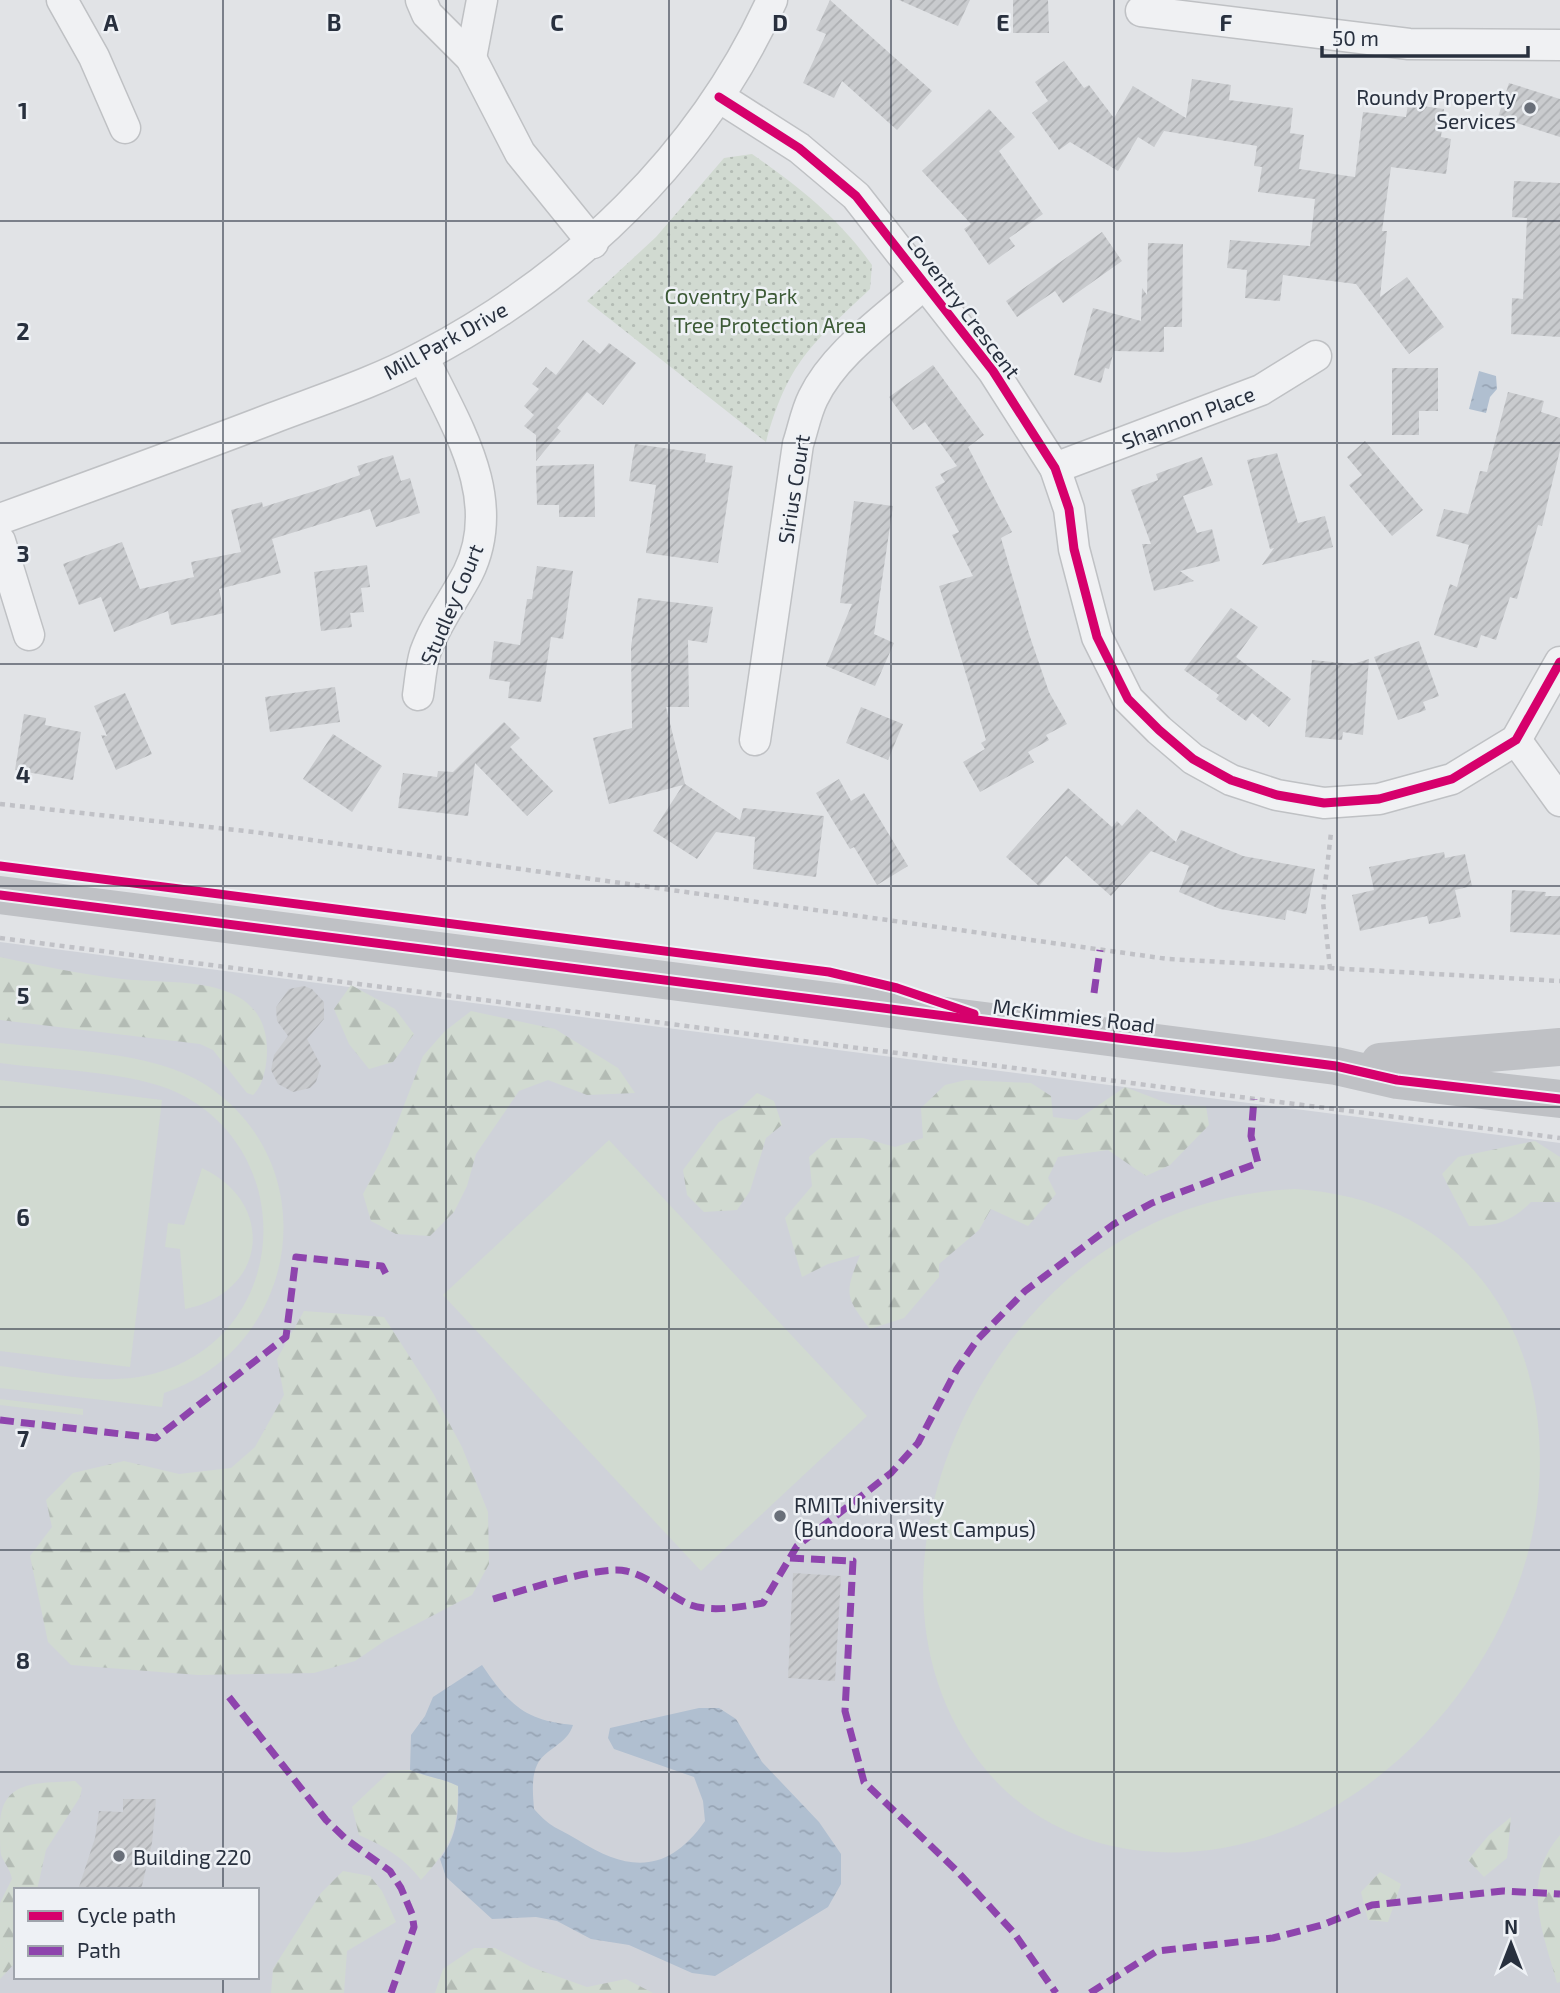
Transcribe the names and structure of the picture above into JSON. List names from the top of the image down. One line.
{"streets":{"main road":["McKimmies Road"],"street":["Coventry Crescent","Mill Park Drive","Shannon Place","Sirius Court","Studley Court"]},"crossings":[["Coventry Crescent","Mill Park Drive"],["Coventry Crescent","Shannon Place"],["Coventry Crescent","Sirius Court"],["Mill Park Drive","Studley Court"]],"parks":["Coventry Park","Tree Protection Area"],"places":["Roundy Property Services","RMIT University (Bundoora West Campus)","Building 220"],"legend":["Cycle path","Path"],"scale_bar":"50 m","north":"top","grid":{"columns":["A","B","C","D","E","F"],"rows":["1","2","3","4","5","6","7","8"]}}
